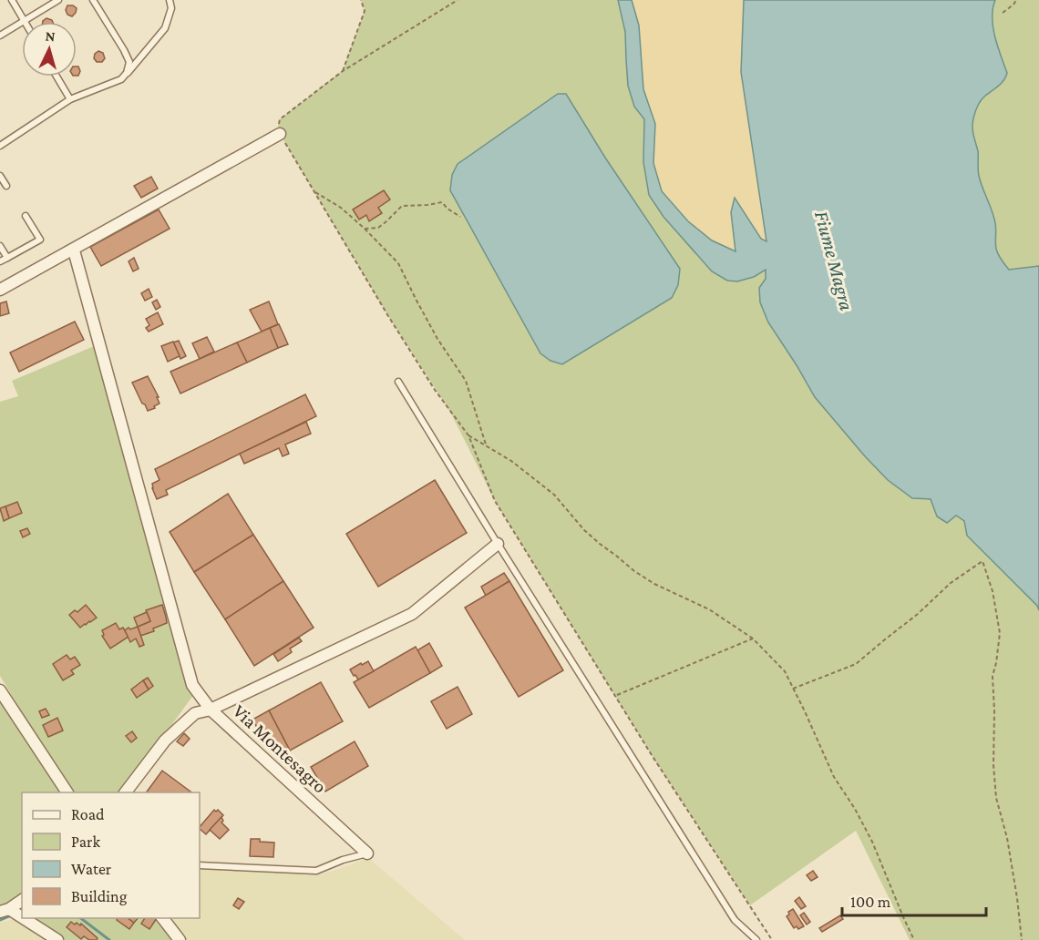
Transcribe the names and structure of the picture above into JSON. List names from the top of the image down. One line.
{"streets":{"street":["Via Montesagro"]},"water":["Fiume Magra"],"legend":["Road","Park","Water","Building"],"scale_bar":"100 m","north":"top"}
